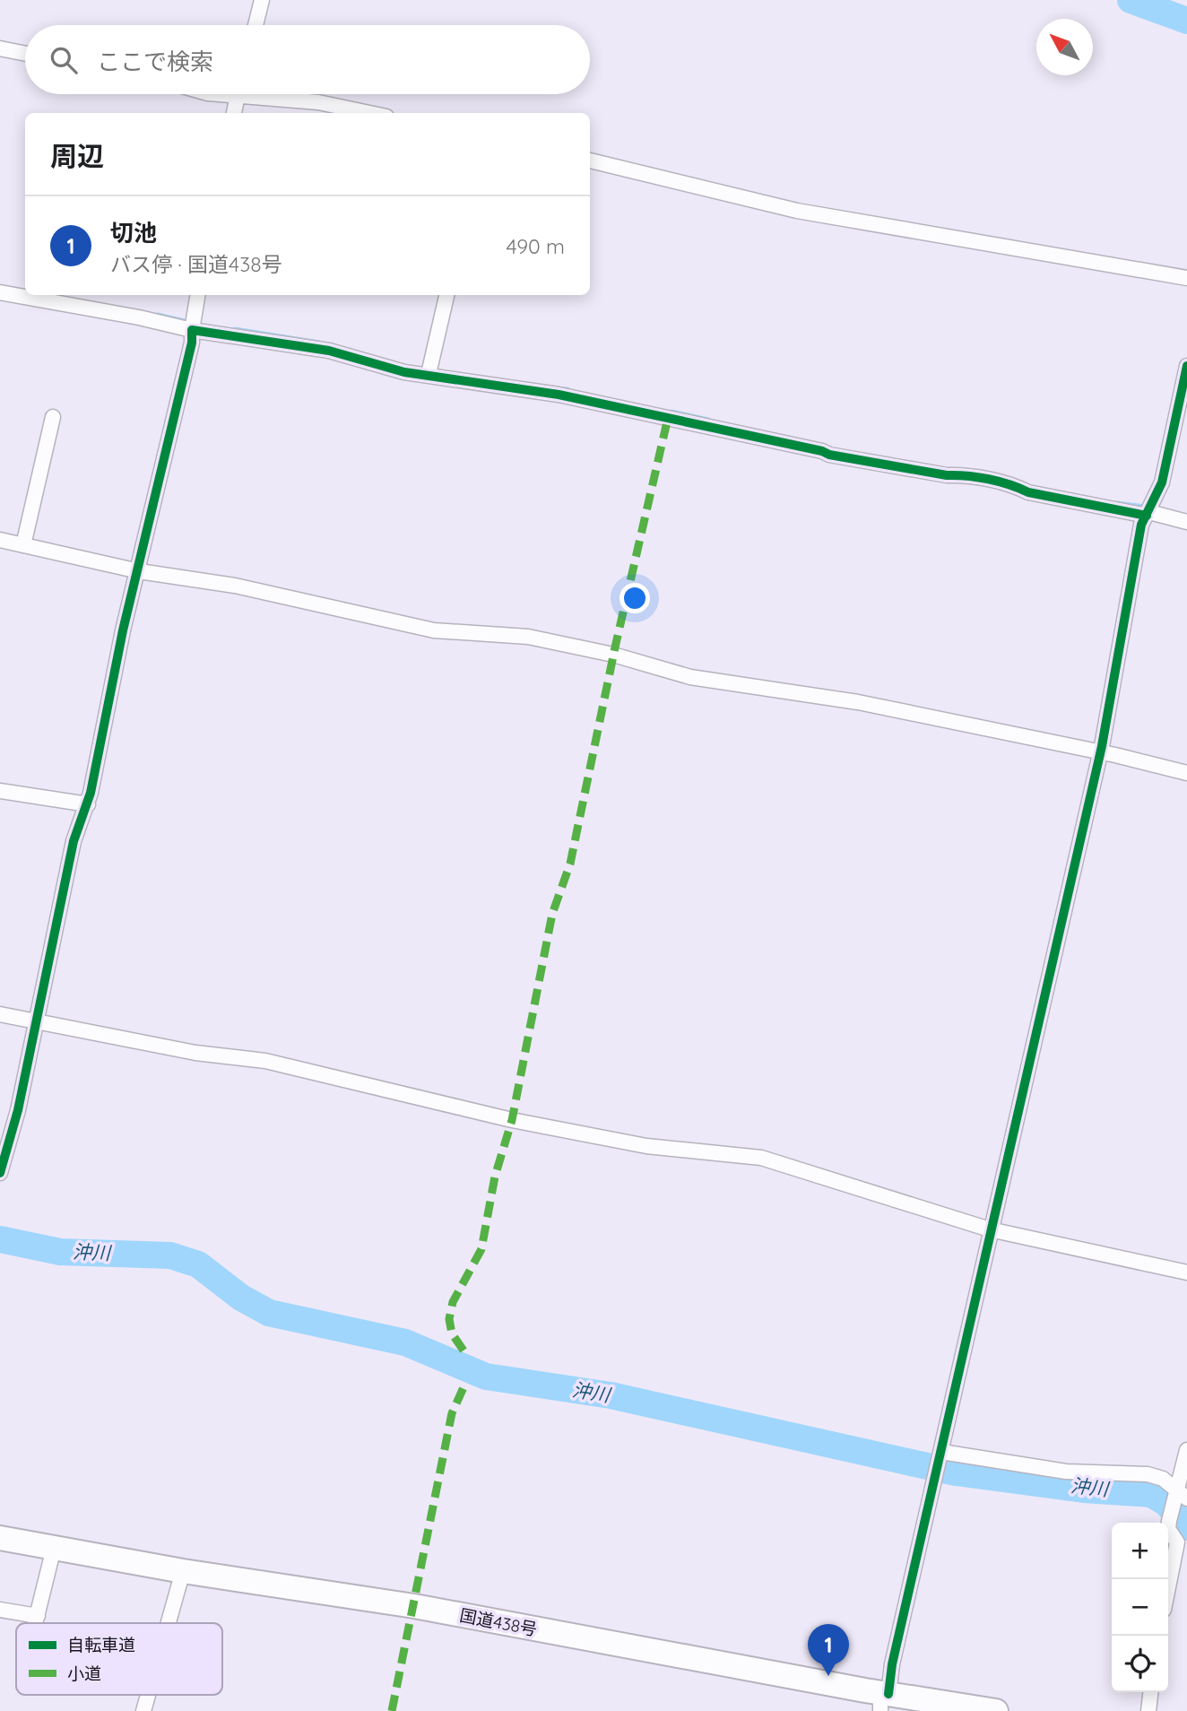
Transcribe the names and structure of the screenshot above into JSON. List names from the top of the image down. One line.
{"streets":{"highway":["国道438号"]},"water":["沖川"],"legend":["自転車道","小道"],"north":"top left","page":{"search":"ここで検索","heading":"周辺","list":[{"mark":"1","name":"切池","note":"バス停 · 国道438号","value":"490 m"}],"map_buttons":["+","−"],"pins":"1"}}
